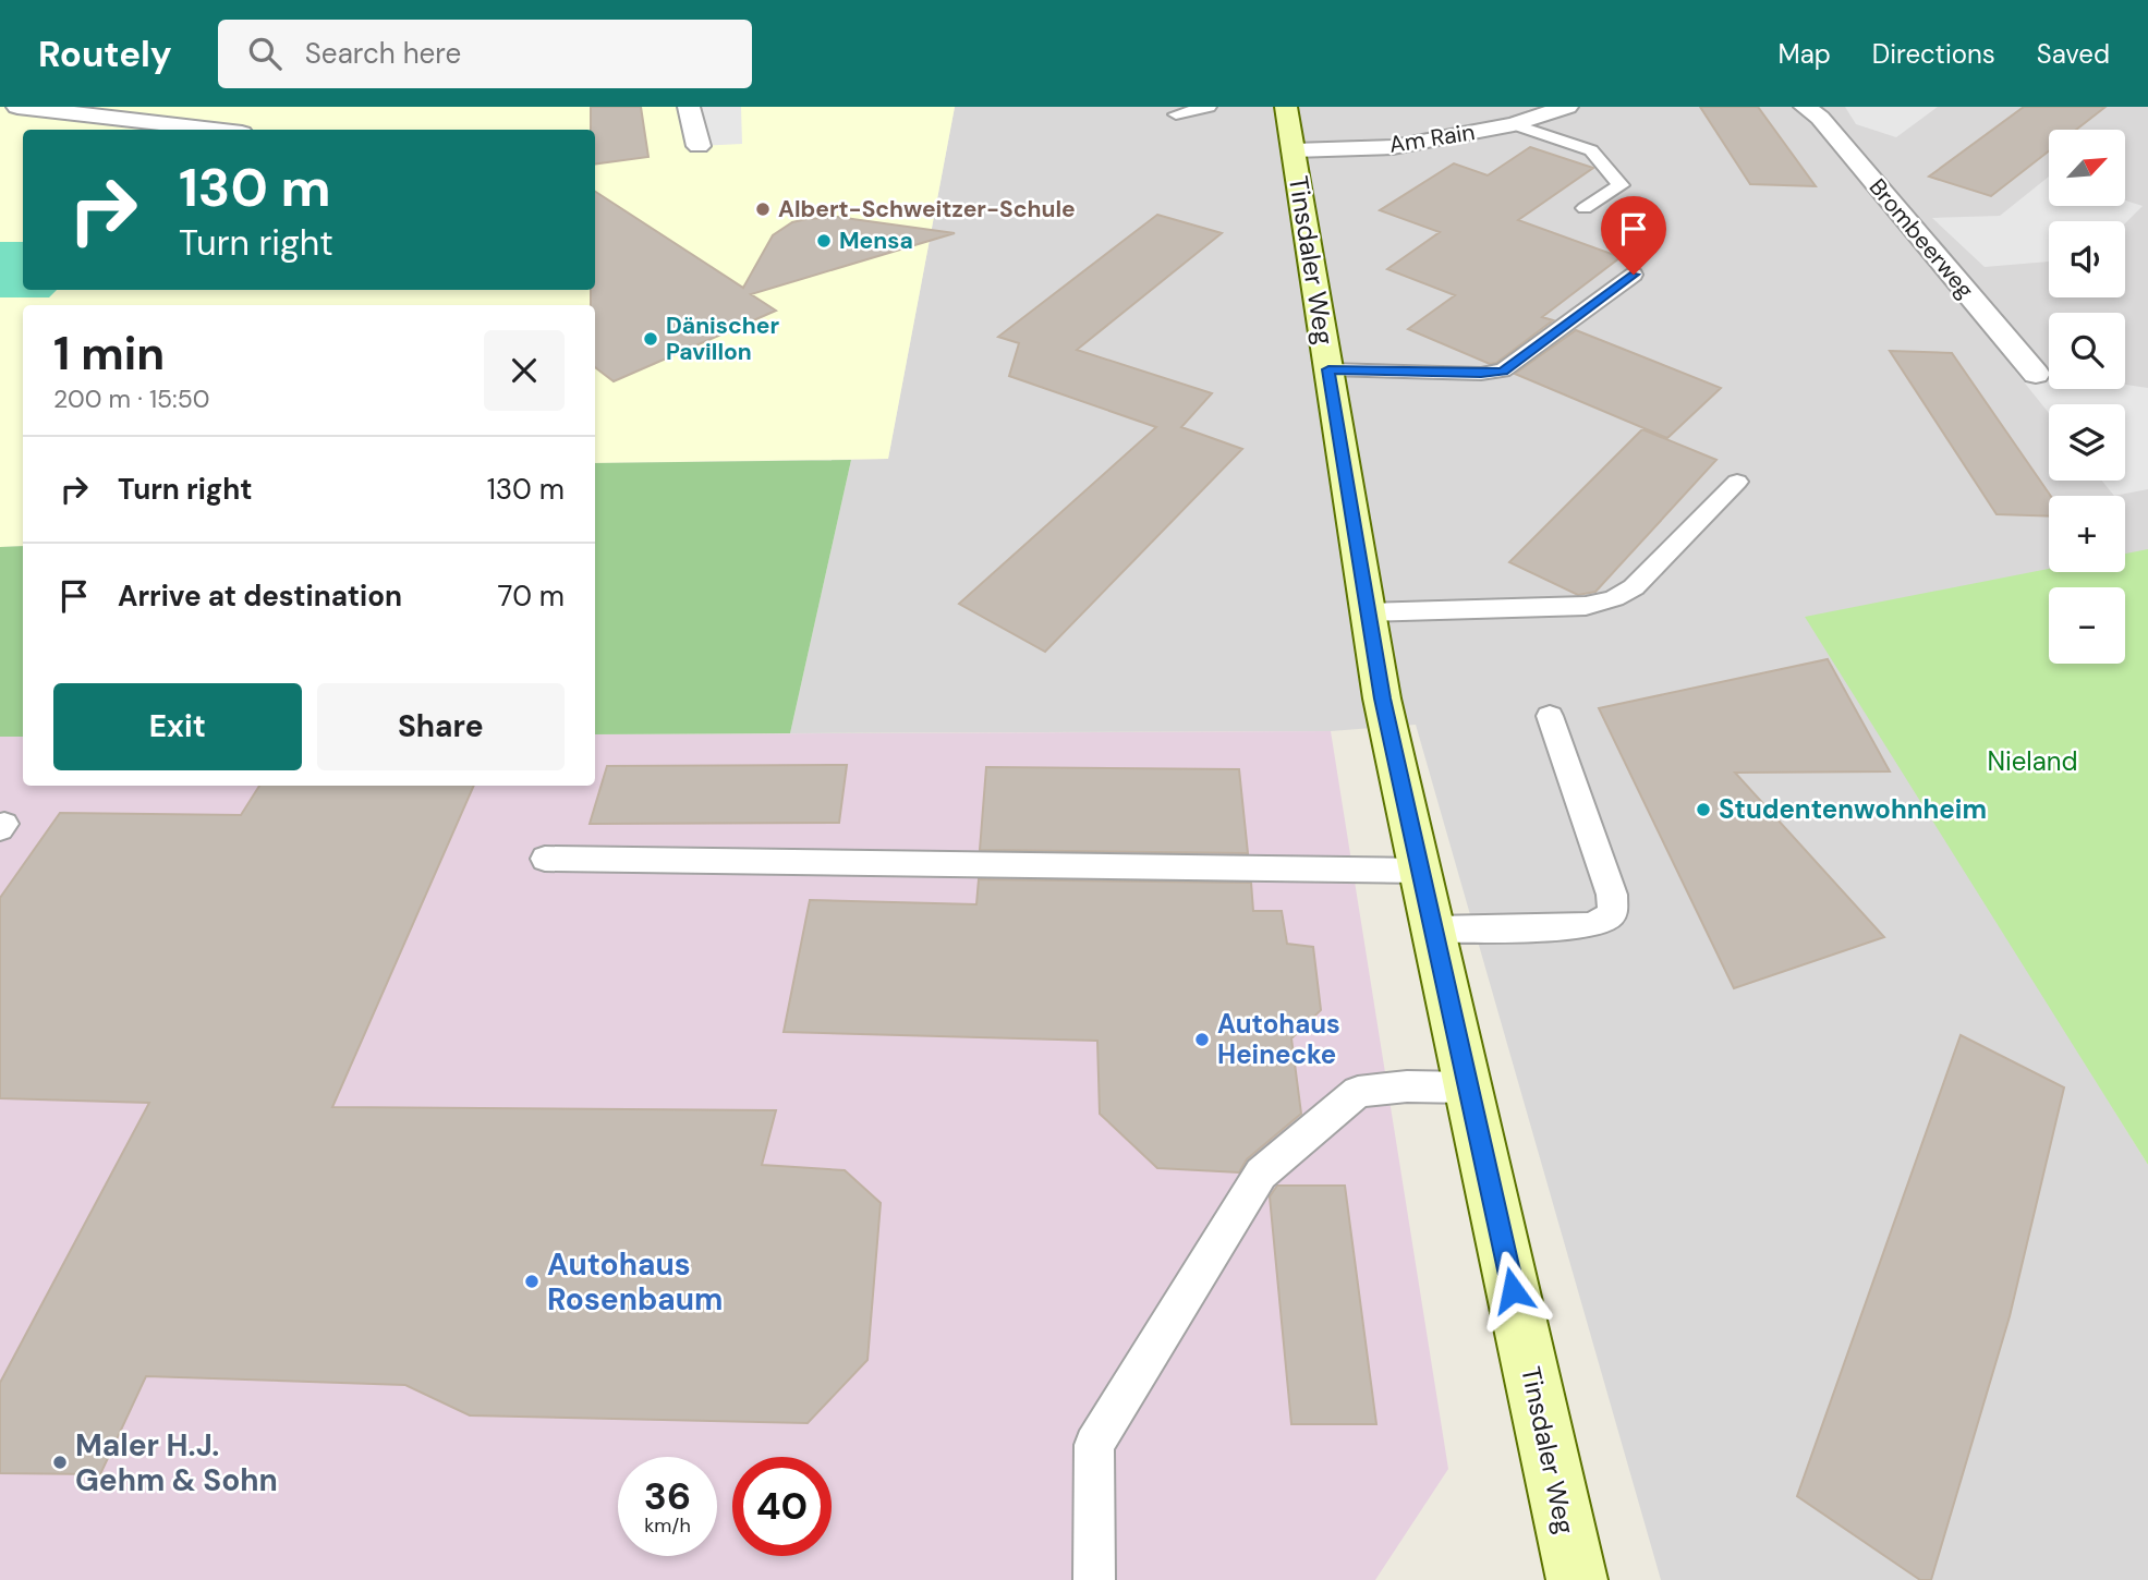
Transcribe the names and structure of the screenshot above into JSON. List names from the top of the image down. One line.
{"streets":{"street":["Am Rain","Brombeerweg","Tinsdaler Weg"]},"crossings":[["Am Rain","Tinsdaler Weg"]],"parks":["Nieland"],"places":["Albert-Schweitzer-Schule","Mensa","Dänischer Pavillon","Studentenwohnheim","Autohaus Heinecke","Autohaus Rosenbaum","Maler H.J. Gehm & Sohn"],"north":"top right","page":{"header":"Routely","search":"Search here","nav":["Map","Directions","Saved"],"map_buttons":["+","−"],"turn":["130 m","Turn right"],"heading":["1 min","200 m · 15:50"],"list":[{"name":"Turn right","value":"130 m"},{"name":"Arrive at destination","value":"70 m"}],"buttons":["Exit","Share"],"speed":"36 km/h","limit":"40"}}
